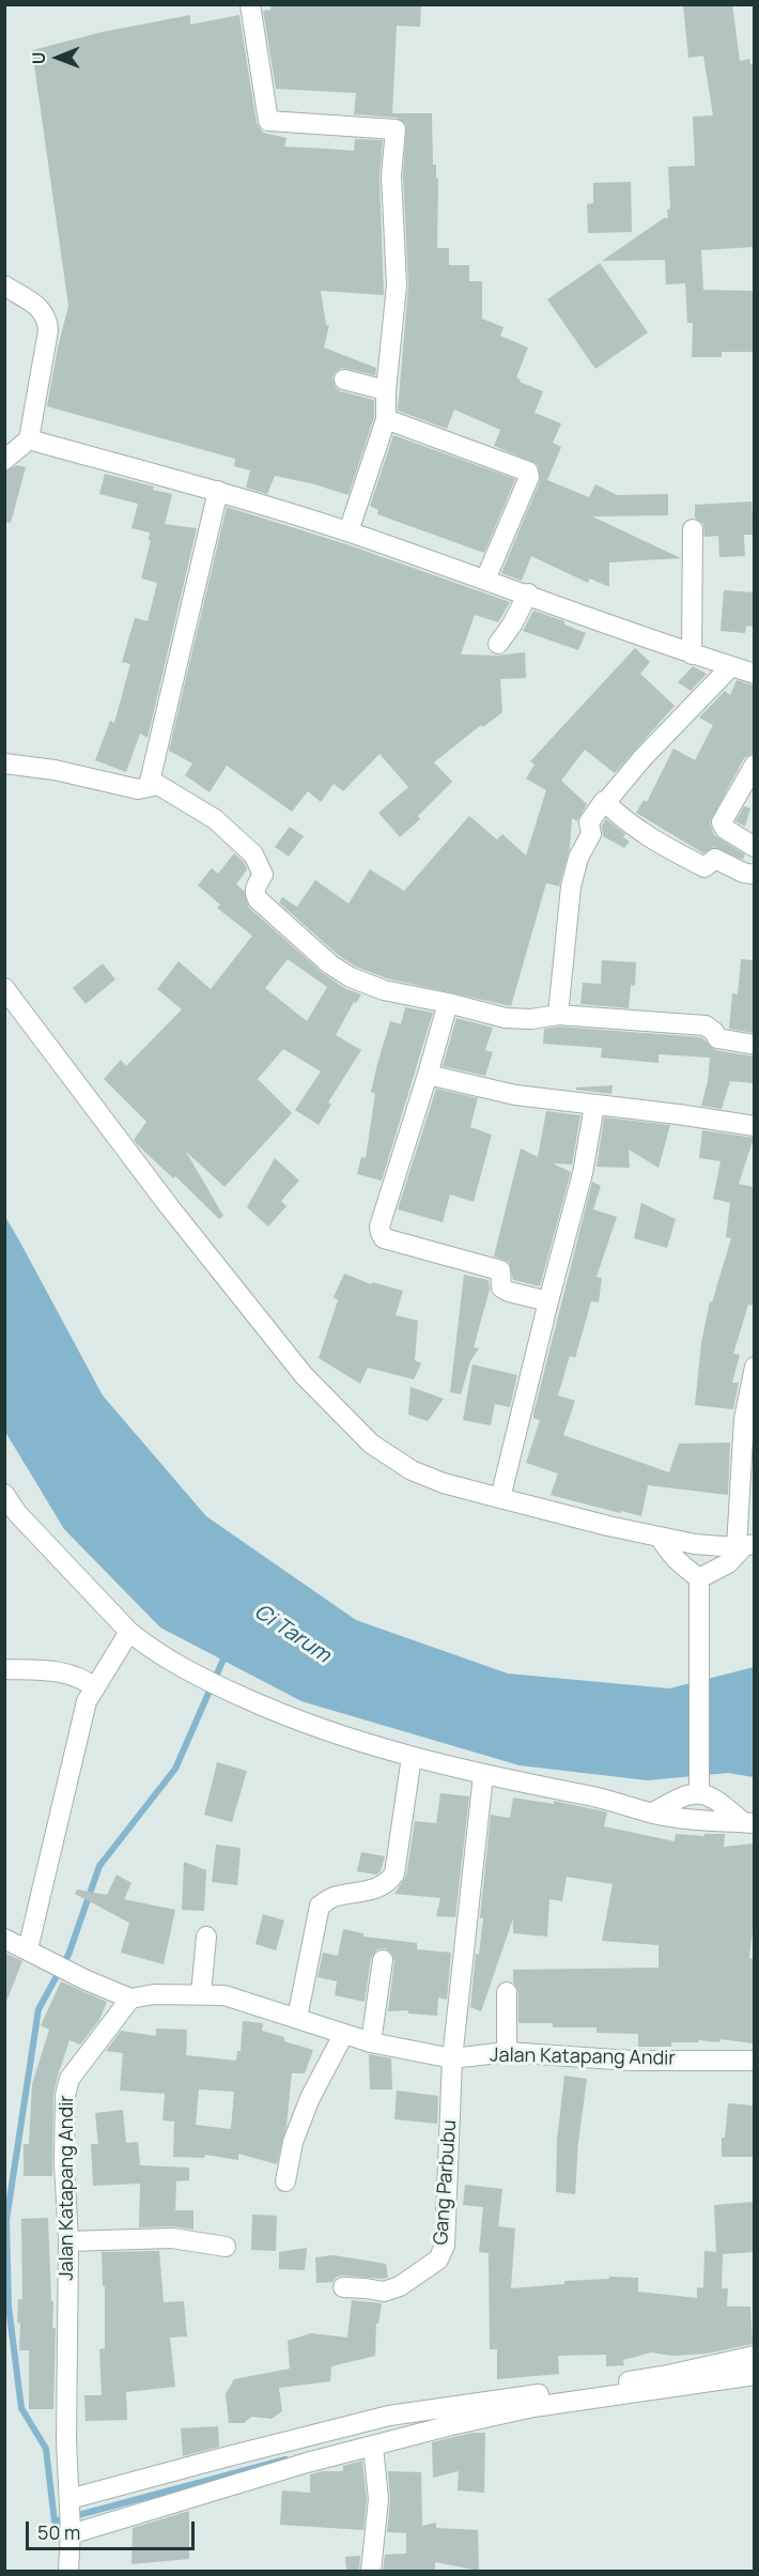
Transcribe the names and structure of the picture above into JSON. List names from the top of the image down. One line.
{"streets":{"street":["Jalan Katapang Andir","Gang Parbubu"]},"crossings":[["Jalan Katapang Andir","Gang Parbubu"]],"water":["Ci Tarum"],"scale_bar":"50 m","north":"left"}
